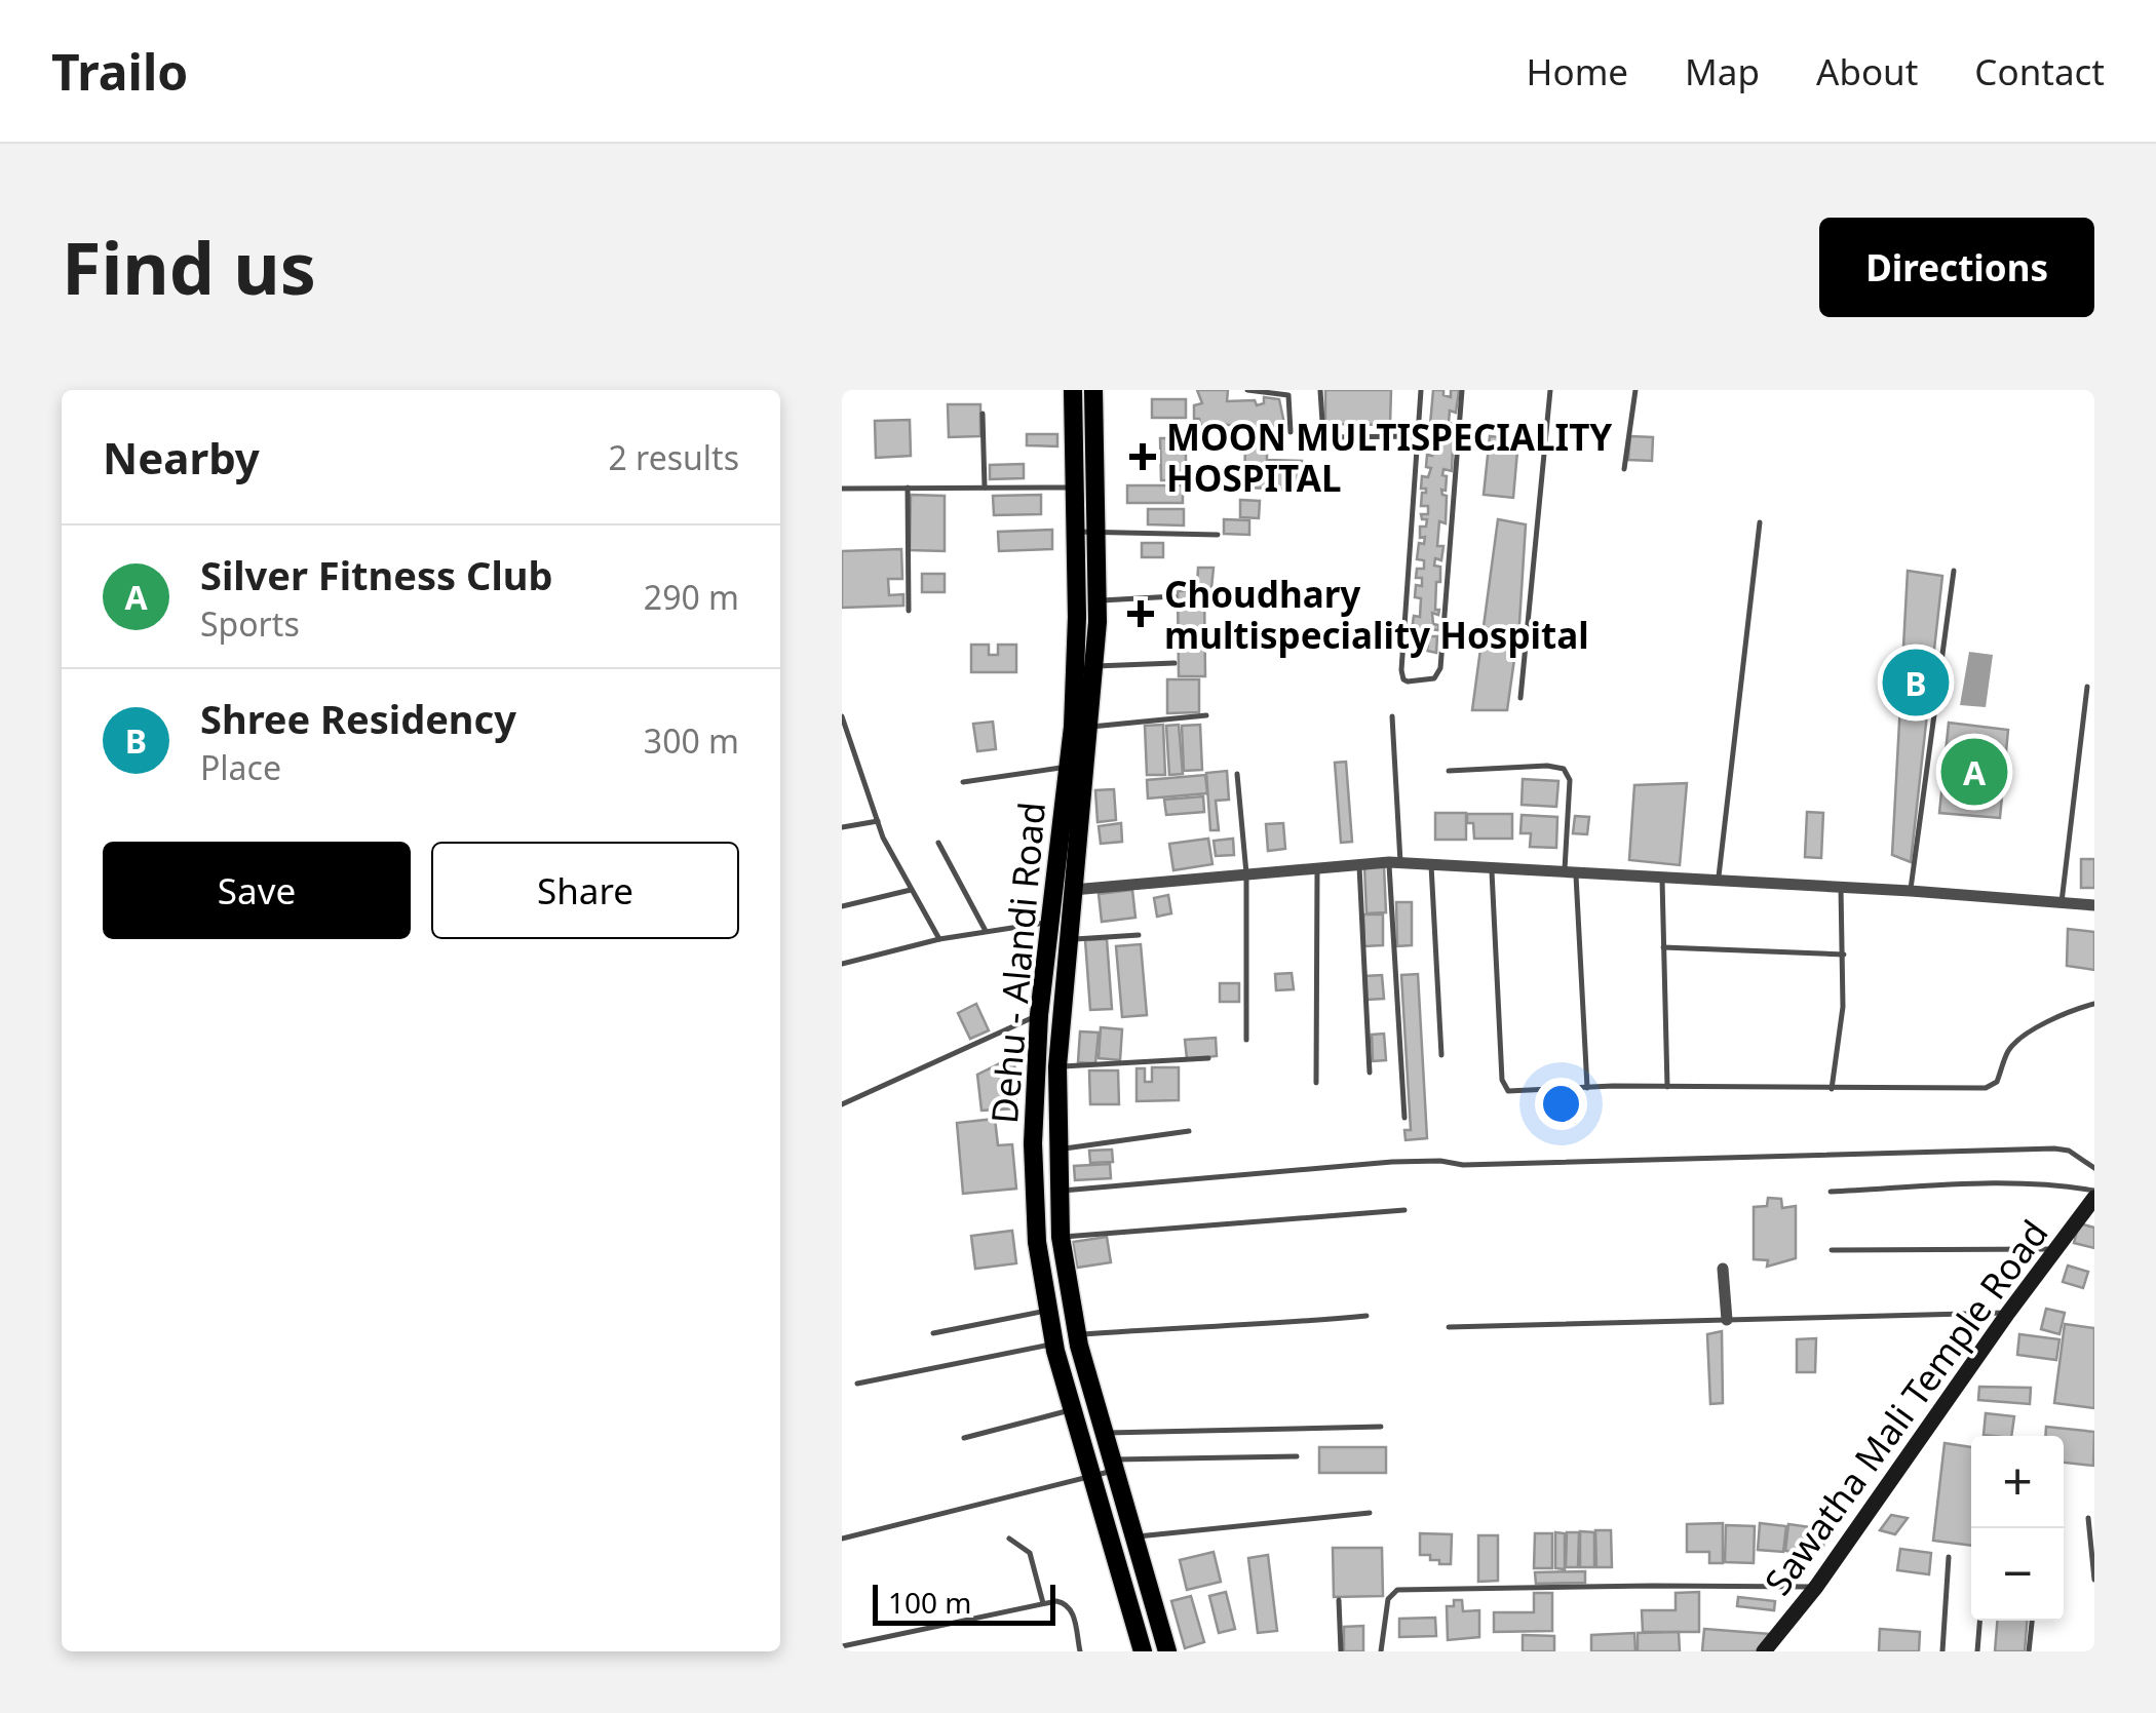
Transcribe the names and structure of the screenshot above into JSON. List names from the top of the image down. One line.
{"streets":{"main road":["Dehu - Alandi Road"],"street":["Sawatha Mali Temple Road"]},"places":{"health":["MOON MULTISPECIALITY HOSPITAL","Choudhary multispeciality Hospital"]},"scale_bar":"100 m","page":{"header":"Trailo","nav":["Home","Map","About","Contact"],"title":"Find us","buttons":["Directions",["Save","Share"]],"heading":["Nearby","2 results"],"list":[{"mark":"A","name":"Silver Fitness Club","note":"Sports","value":"290 m"},{"mark":"B","name":"Shree Residency","note":"Place","value":"300 m"}],"pins":["B","A"],"map_buttons":["+","−"],"scale":"100 m"}}
